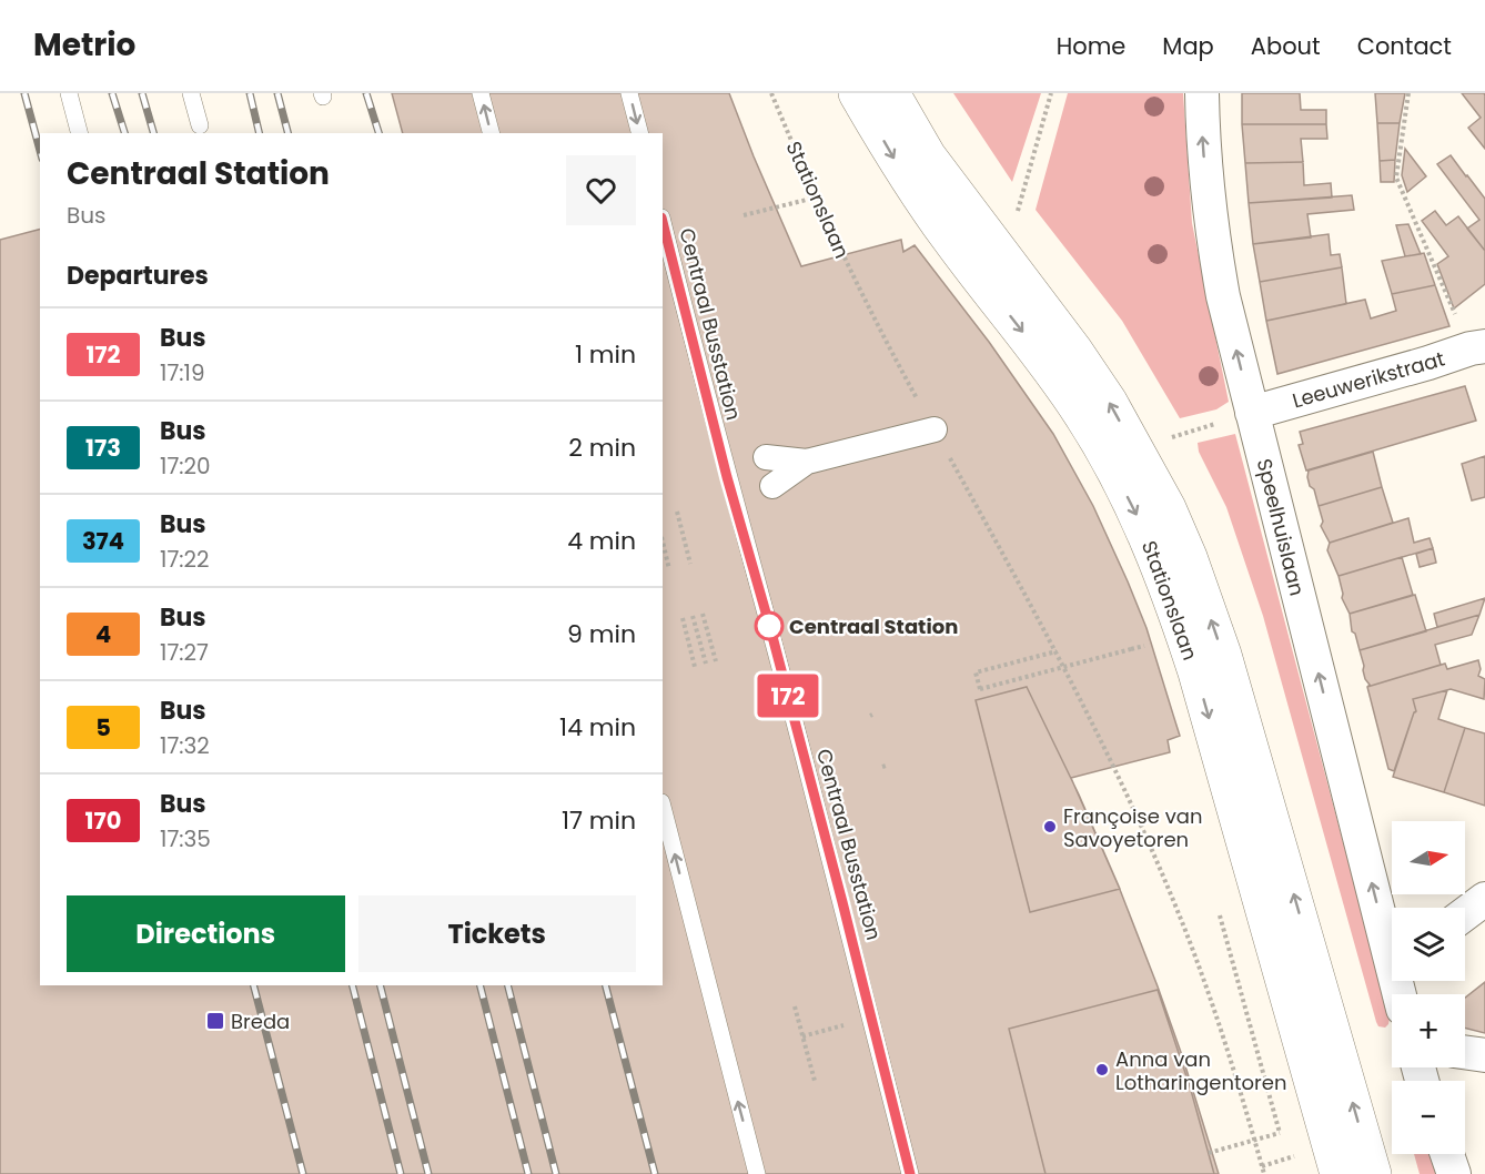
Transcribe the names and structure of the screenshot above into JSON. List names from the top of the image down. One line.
{"streets":{"main road":["Stationslaan"],"street":["Leeuwerikstraat","Speelhuislaan"],"lane":["Centraal Busstation"]},"crossings":[["Leeuwerikstraat","Speelhuislaan"]],"one_way":["Speelhuislaan"],"places":{"other":["Centraal Station","Françoise van Savoyetoren","Anna van Lotharingentoren"],"transit":["Breda"]},"lines":["bus line 172"],"north":"right","page":{"header":"Metrio","nav":["Home","Map","About","Contact"],"on_map":"172","heading":[["Centraal Station","Bus"],"Departures"],"list":[{"mark":"172","name":"Bus","note":"17:19","value":"1 min"},{"mark":"173","name":"Bus","note":"17:20","value":"2 min"},{"mark":"374","name":"Bus","note":"17:22","value":"4 min"},{"mark":"4","name":"Bus","note":"17:27","value":"9 min"},{"mark":"5","name":"Bus","note":"17:32","value":"14 min"},{"mark":"170","name":"Bus","note":"17:35","value":"17 min"}],"map_buttons":["+","−"],"buttons":["Directions","Tickets"]}}
